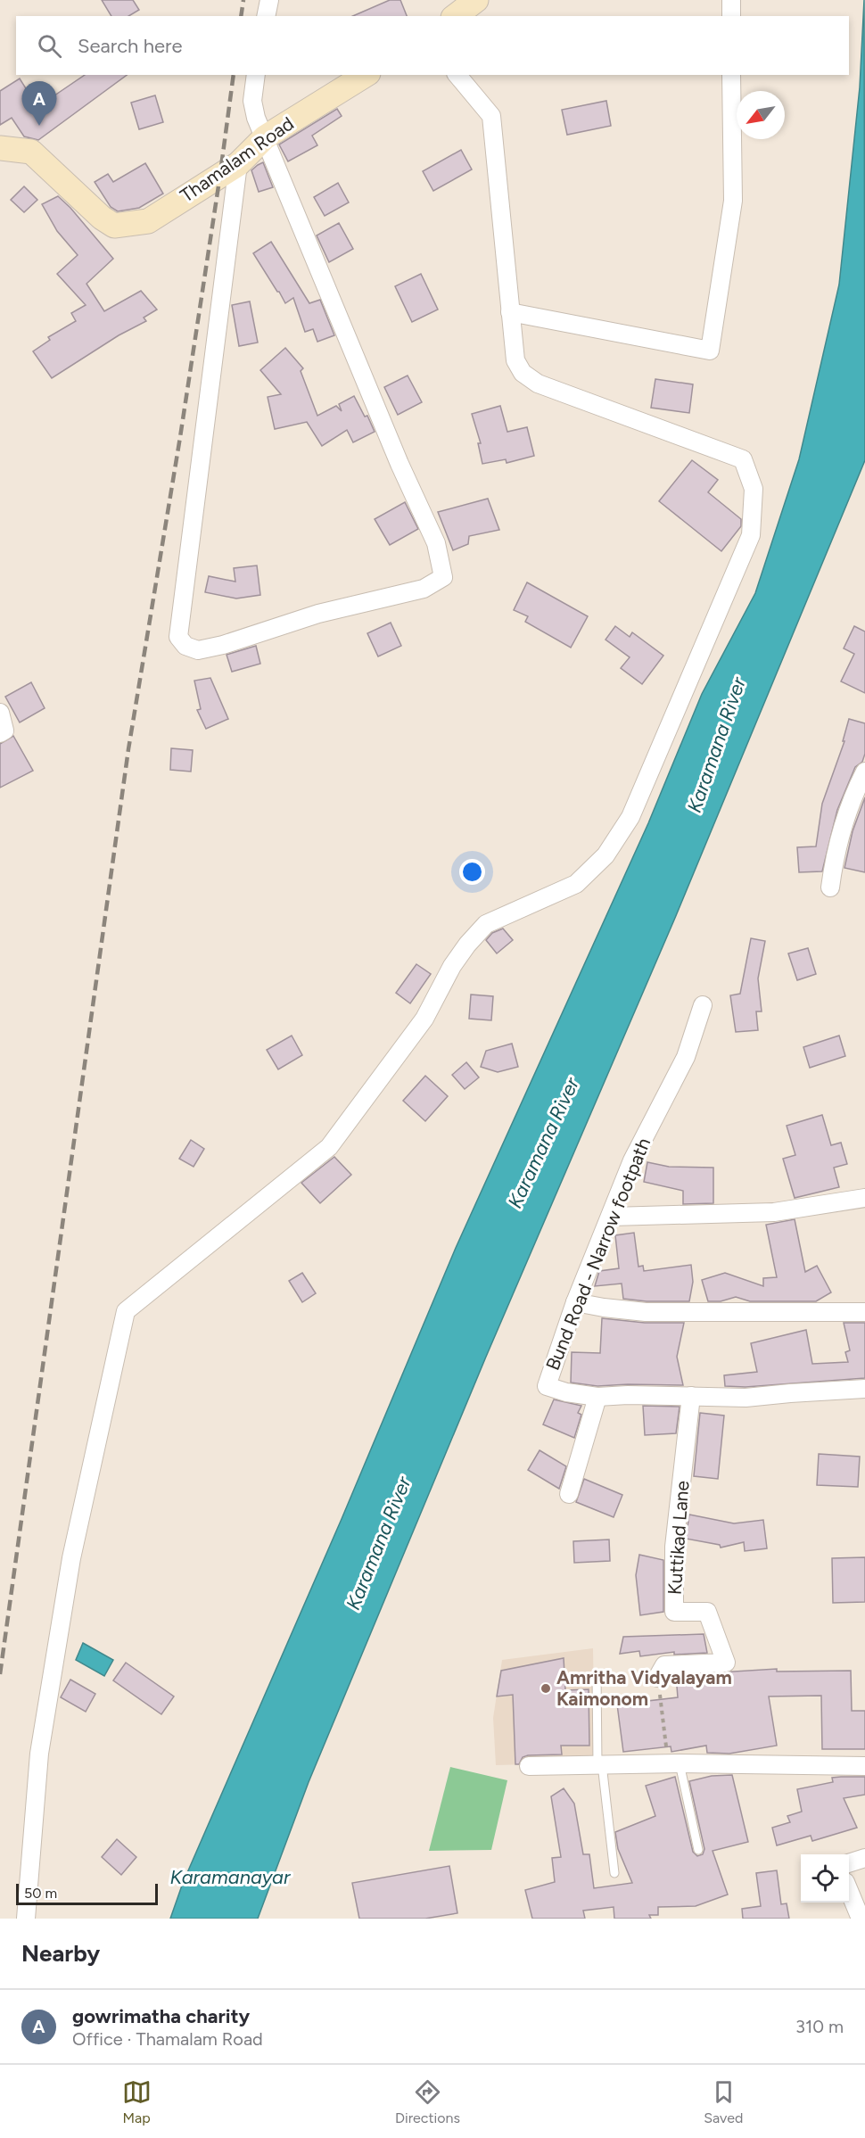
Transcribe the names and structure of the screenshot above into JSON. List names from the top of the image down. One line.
{"streets":{"street":["Thamalam Road","Bund Road - Narrow footpath","Kuttikad Lane"]},"water":["Karamana River","Karamanayar"],"places":["Amritha Vidyalayam Kaimonom"],"scale_bar":"50 m","north":"bottom left","page":{"search":"Search here","pins":"A","scale":"50 m","heading":"Nearby","list":[{"mark":"A","name":"gowrimatha charity","note":"Office · Thamalam Road","value":"310 m"}],"nav":["Map","Directions","Saved"]}}
